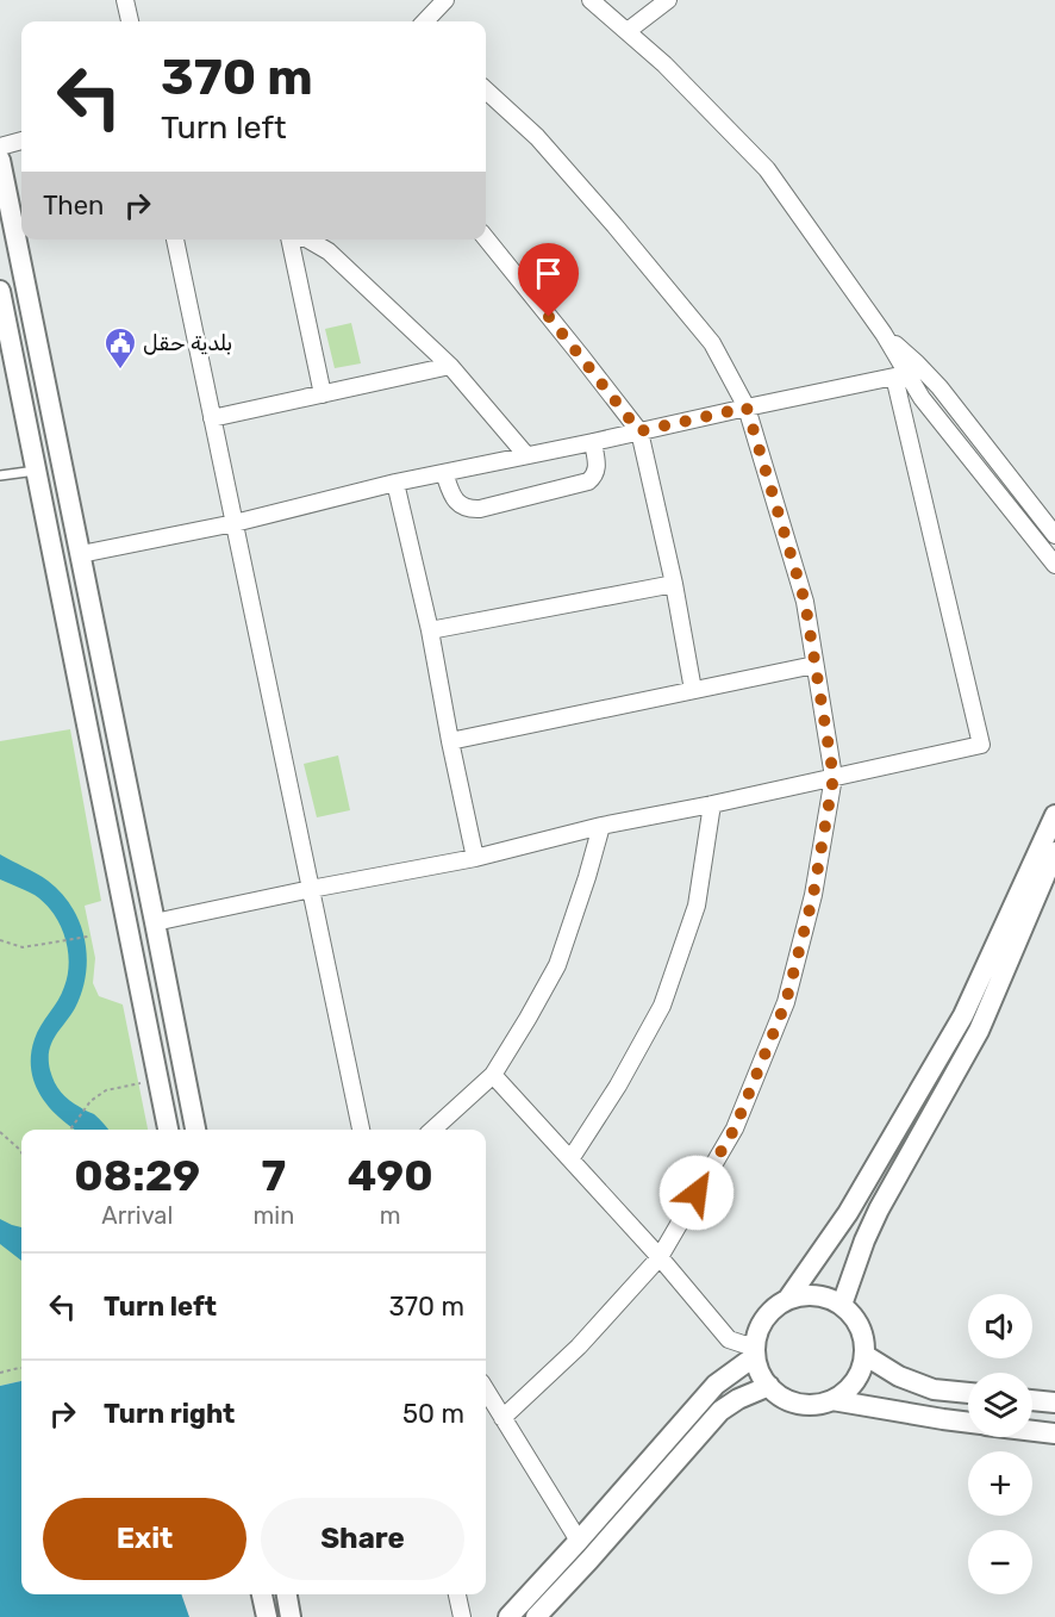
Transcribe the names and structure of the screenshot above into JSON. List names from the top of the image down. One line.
{"places":{"public building":["بلدية حقل"]},"page":{"turn":["370 m","Turn left"],"then":"Then","eta":["08:29","Arrival","7","min","490","m"],"list":[{"name":"Turn left","value":"370 m"},{"name":"Turn right","value":"50 m"}],"map_buttons":["+","−"],"buttons":["Exit","Share"]}}
